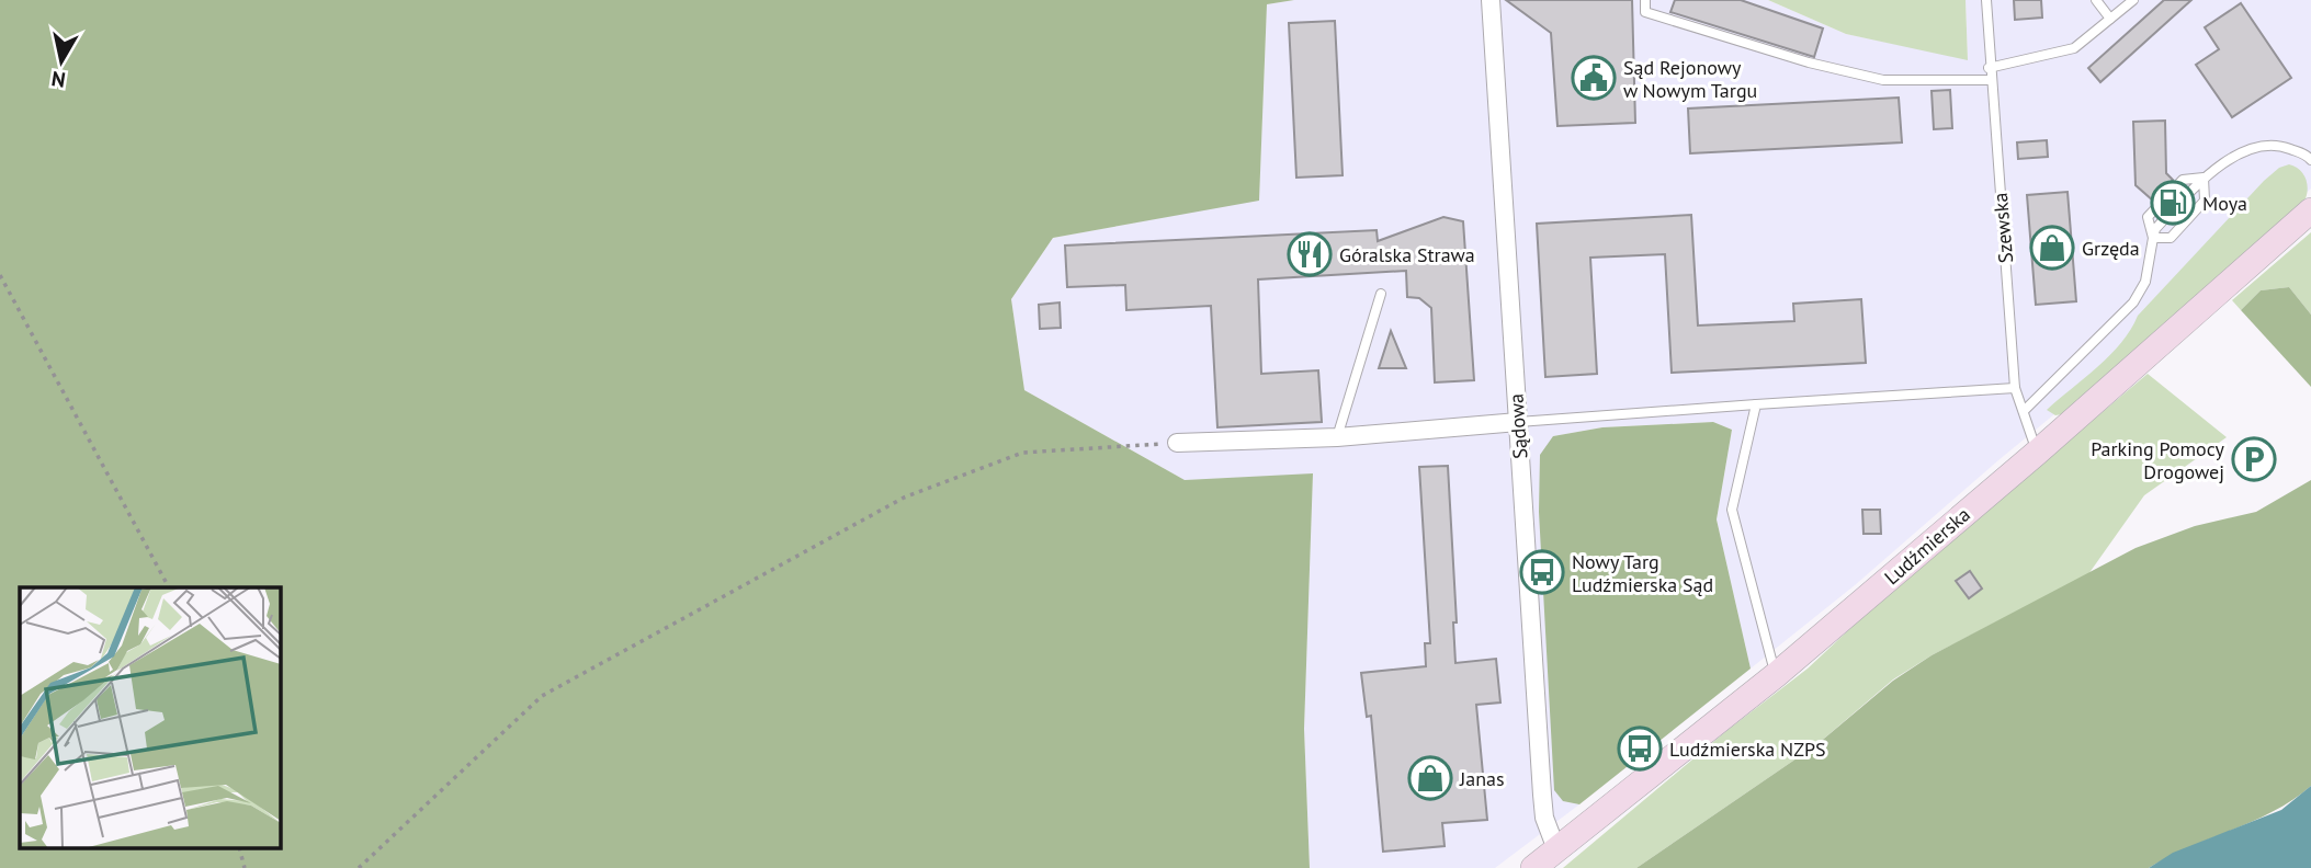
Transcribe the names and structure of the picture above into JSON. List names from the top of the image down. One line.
{"streets":{"main road":["Ludźmierska"],"street":["Sądowa"],"lane":["Szewska"]},"crossings":[["Szewska","Ludźmierska"],["Sądowa","Ludźmierska"]],"places":{"public building":["Sąd Rejonowy w Nowym Targu"],"fuel station":["Moya"],"shop":["Grzęda","Janas"],"restaurant":["Góralska Strawa"],"parking":["Parking Pomocy Drogowej"],"bus stop":["Nowy Targ Ludźmierska Sąd","Ludźmierska NZPS"]},"north":"bottom"}
